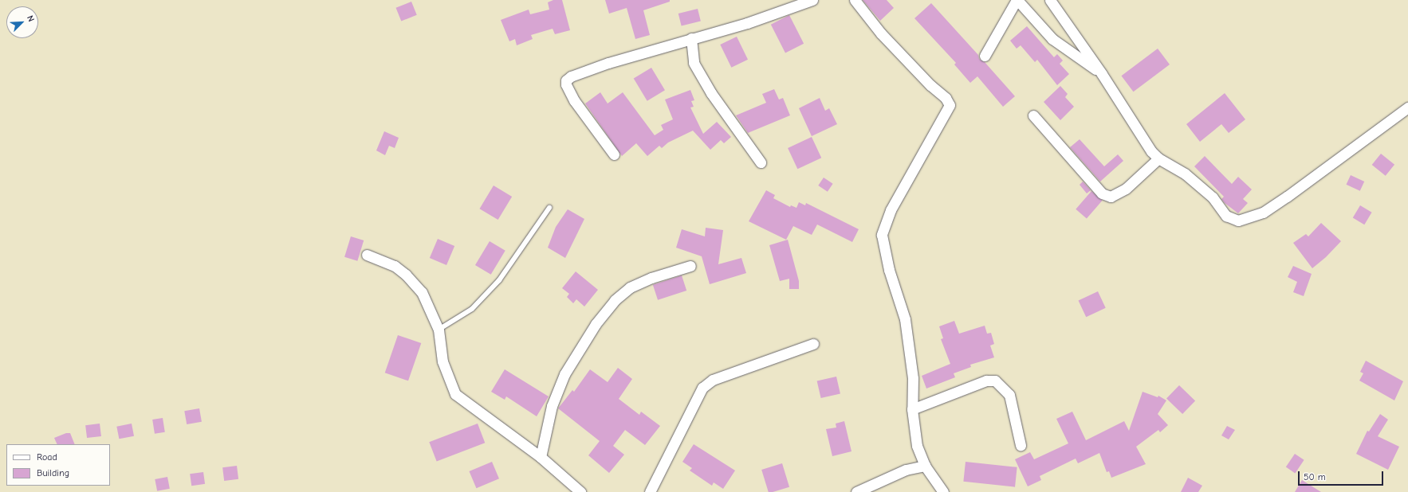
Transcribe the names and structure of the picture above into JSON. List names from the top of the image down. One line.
{"legend":["Road","Building"],"scale_bar":"50 m","north":"top right"}
